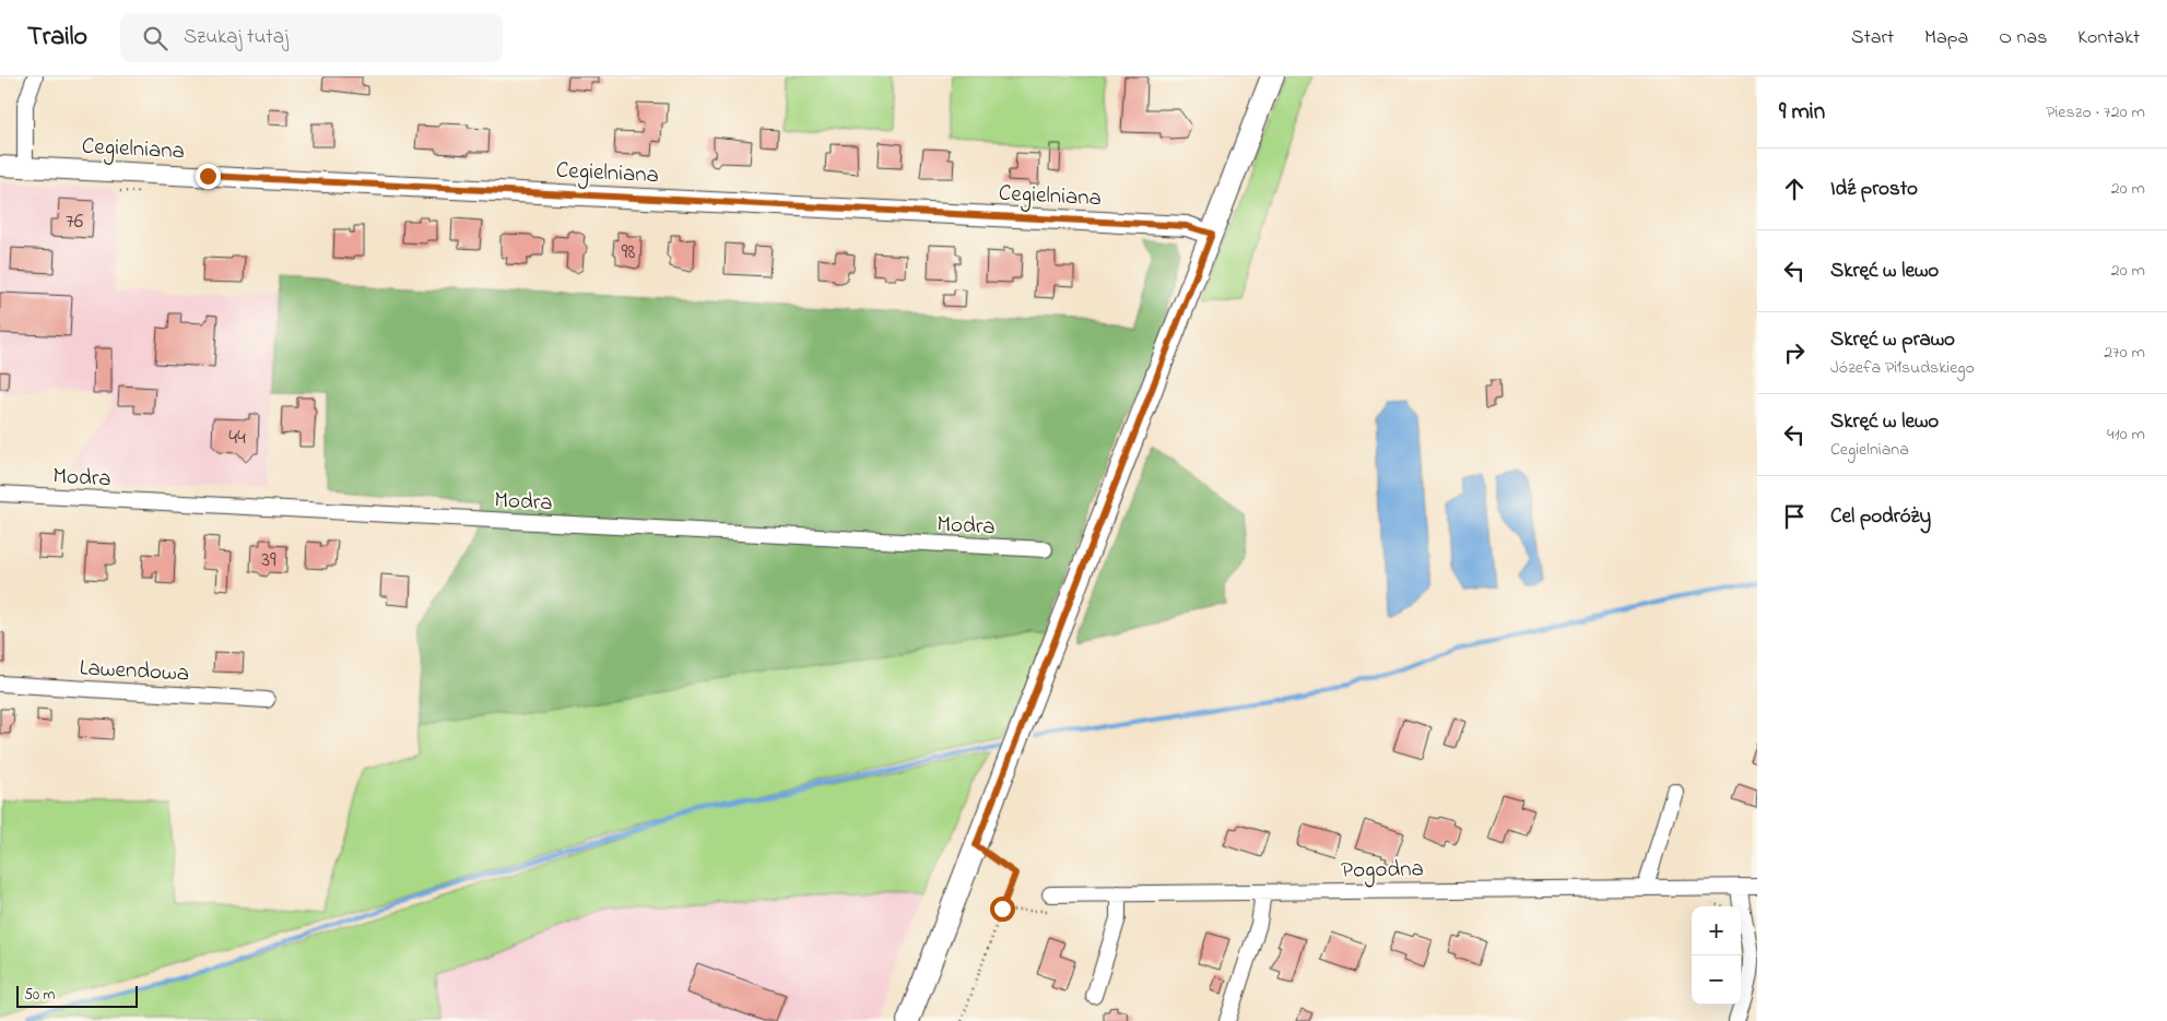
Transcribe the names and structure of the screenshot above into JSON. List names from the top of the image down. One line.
{"streets":{"street":["Cegielniana","Modra","Lawendowa","Pogodna"]},"house_numbers":["76","98","44","39"],"scale_bar":"50 m","page":{"header":"Trailo","search":"Szukaj tutaj","nav":["Start","Mapa","O nas","Kontakt"],"heading":["9 min","Pieszo · 720 m"],"list":[["Idź prosto","20 m"],["Skręć w lewo","20 m"],["Skręć w prawo","Józefa Piłsudskiego","270 m"],["Skręć w lewo","Cegielniana","410 m"],"Cel podróży"],"map_buttons":["+","−"],"scale":"50 m"}}
